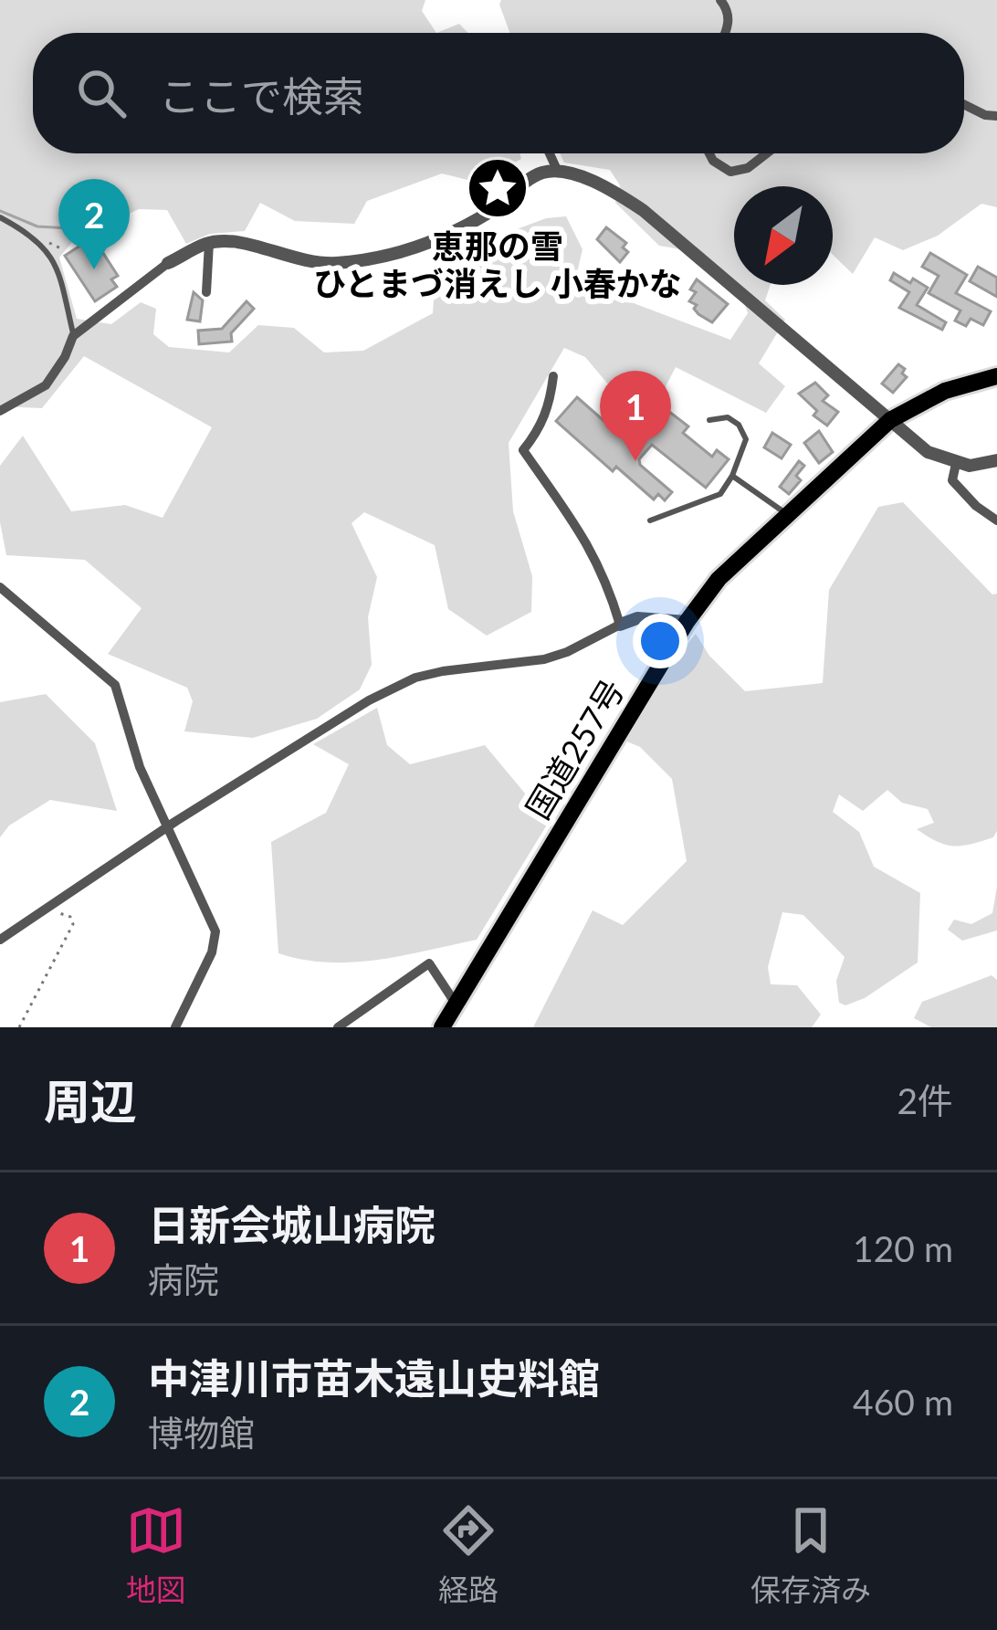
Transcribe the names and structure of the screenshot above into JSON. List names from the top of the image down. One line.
{"streets":{"highway":["国道257号"]},"places":{"place":["恵那の雪 ひとまづ消えし 小春かな"]},"north":"bottom left","page":{"search":"ここで検索","pins":["2","1"],"heading":["周辺","2件"],"list":[{"mark":"1","name":"日新会城山病院","note":"病院","value":"120 m"},{"mark":"2","name":"中津川市苗木遠山史料館","note":"博物館","value":"460 m"}],"nav":["地図","経路","保存済み"]}}
